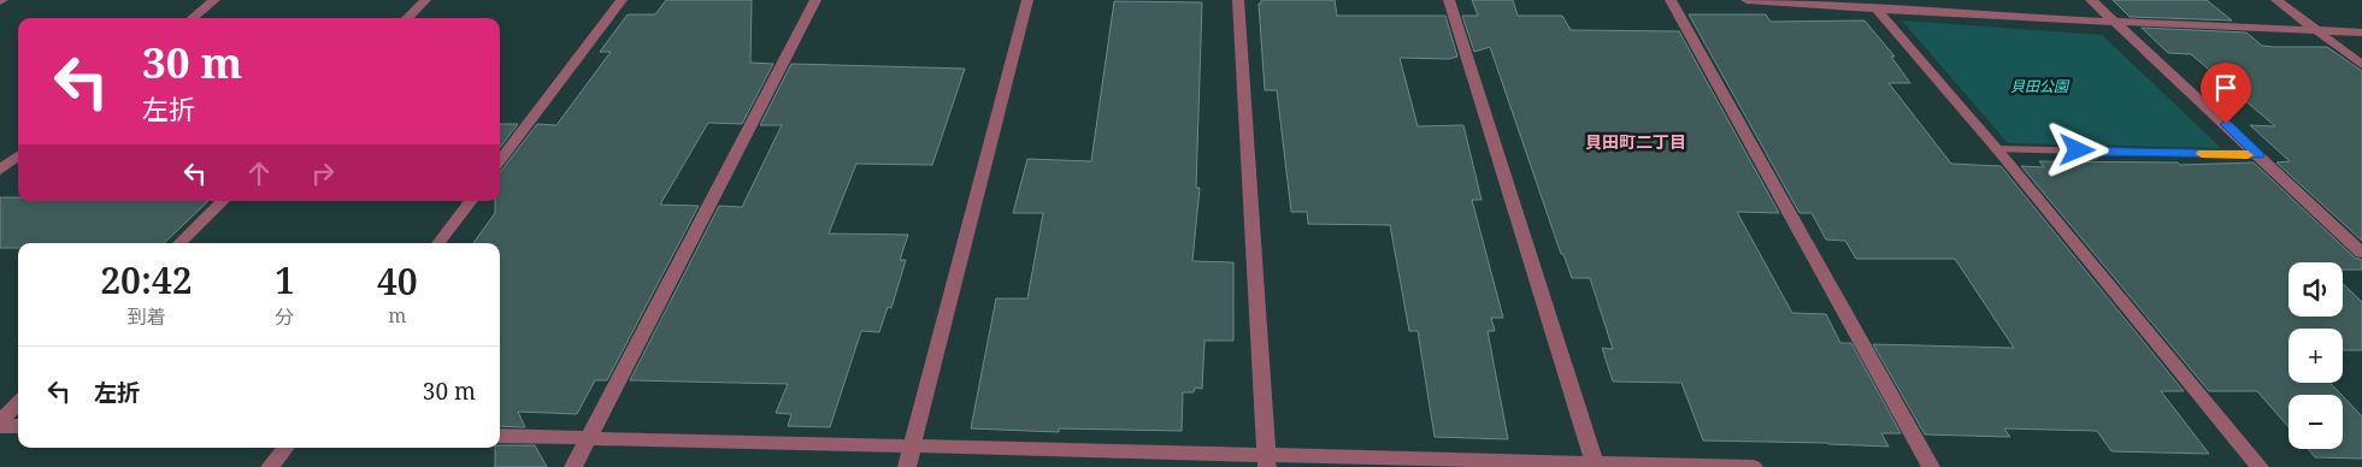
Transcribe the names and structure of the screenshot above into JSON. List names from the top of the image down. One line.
{"districts":["貝田町二丁目"],"parks":["貝田公園"],"page":{"turn":["30 m","左折"],"eta":["20:42","到着","1","分","40","m"],"map_buttons":["+","−"],"list":[{"name":"左折","value":"30 m"}]}}
